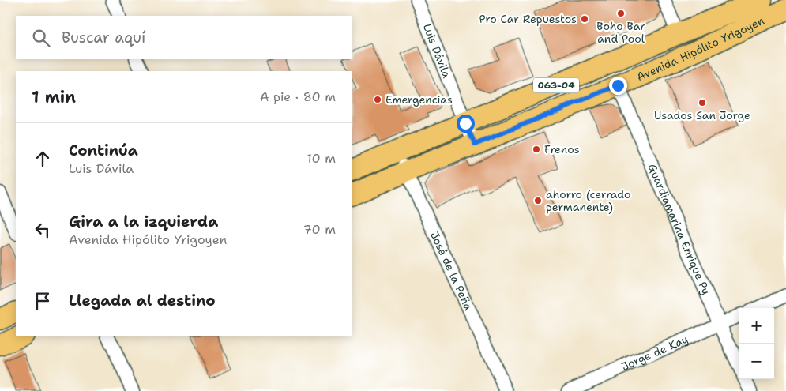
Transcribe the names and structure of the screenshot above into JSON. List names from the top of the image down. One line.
{"streets":{"main road":["Avenida Hipólito Yrigoyen","063-04"],"street":["Luis Dávila","Guardiamarina Enrique Py","José de la Peña","Jorge de Kay"]},"crossings":[["Avenida Hipólito Yrigoyen","Luis Dávila"],["Avenida Hipólito Yrigoyen","Guardiamarina Enrique Py"],["Avenida Hipólito Yrigoyen","José de la Peña"],["Guardiamarina Enrique Py","Jorge de Kay"]],"places":["Boho Bar and Pool","Pro Car Repuestos","Emergencias","Usados San Jorge","Frenos","ahorro (cerrado permanente)"],"page":{"search":"Buscar aquí","heading":["1 min","A pie · 80 m"],"list":[["Continúa","Luis Dávila","10 m"],["Gira a la izquierda","Avenida Hipólito Yrigoyen","70 m"],"Llegada al destino"],"map_buttons":["+","−"]}}
